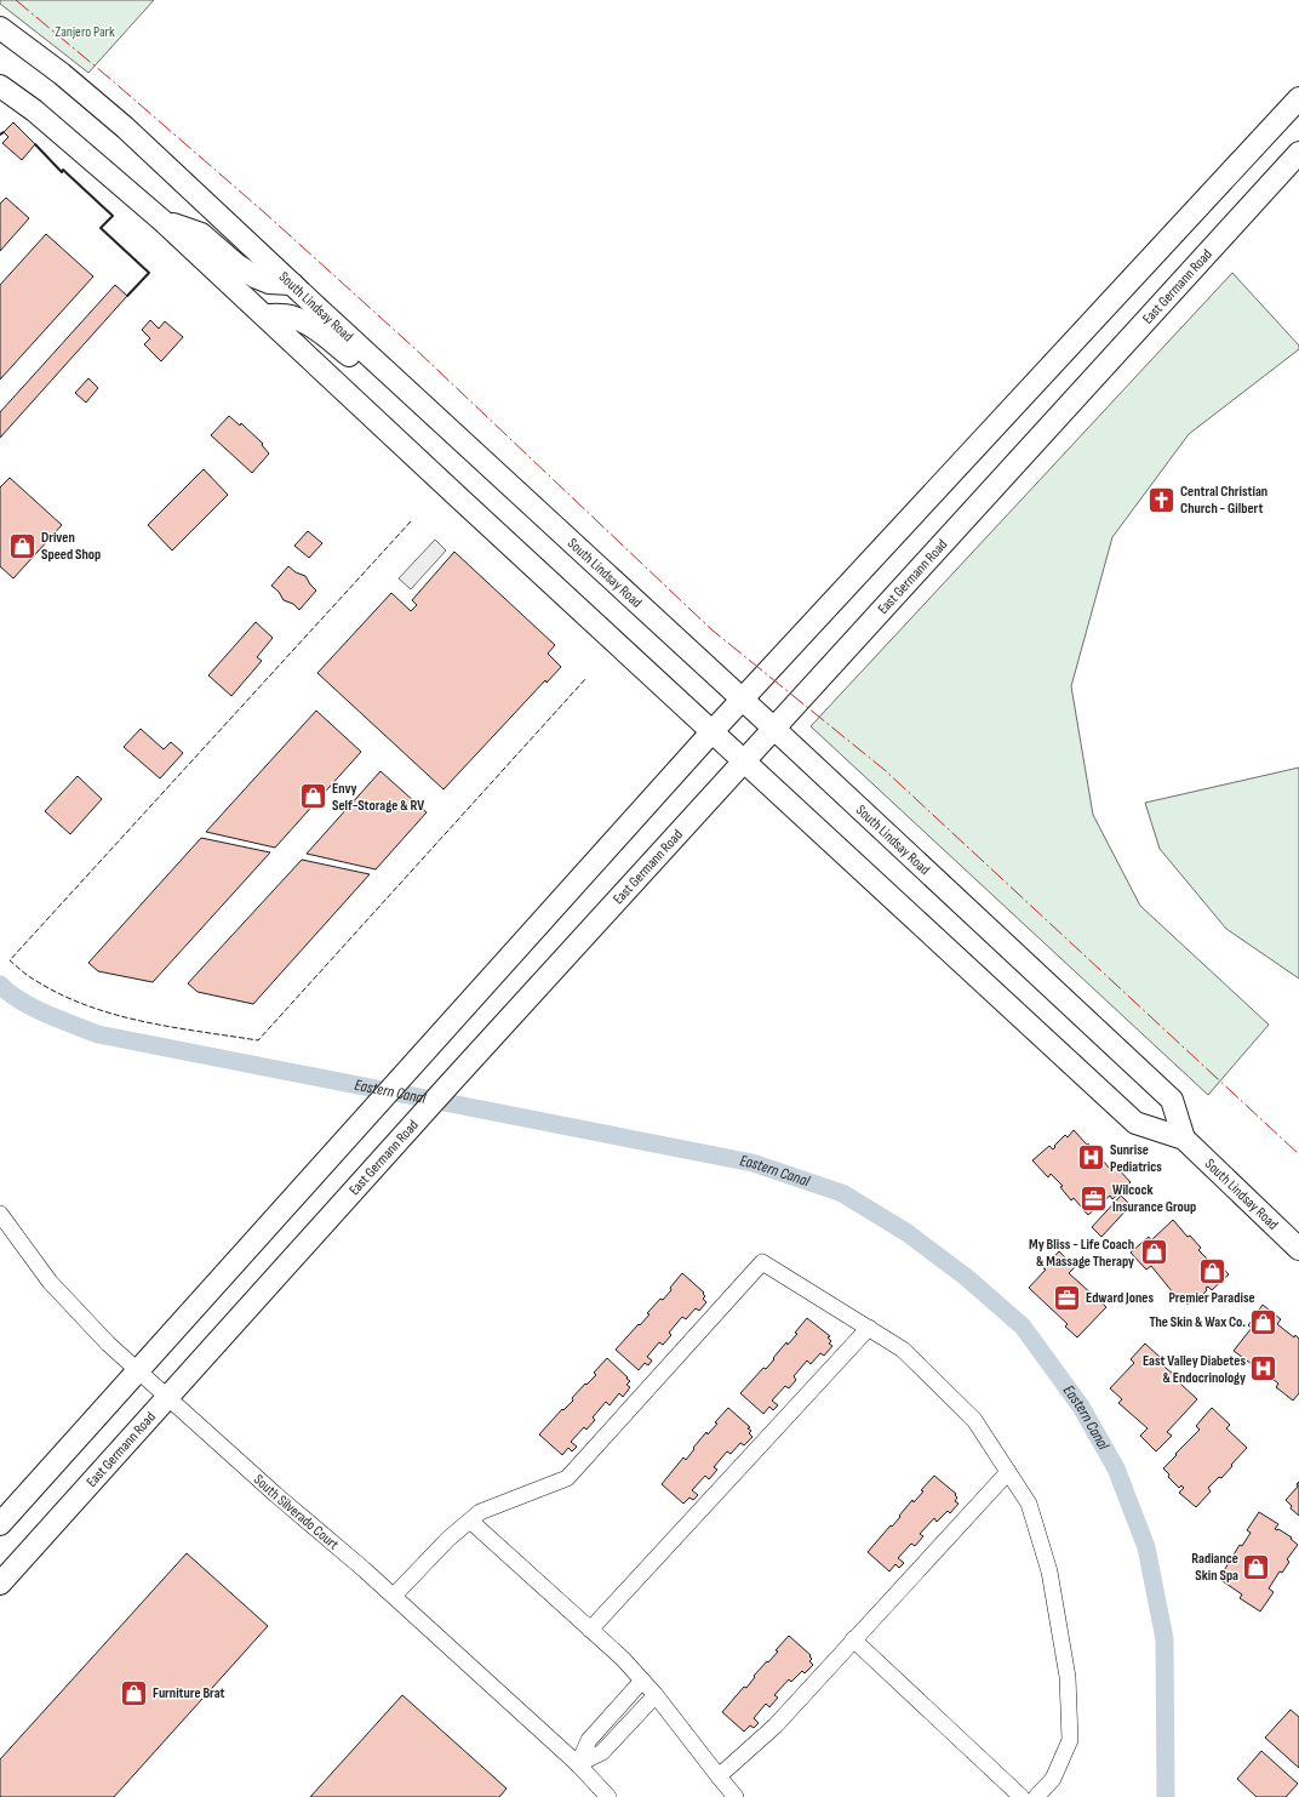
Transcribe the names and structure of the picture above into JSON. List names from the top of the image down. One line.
{"streets":{"main road":["East Germann Road","South Lindsay Road"],"street":["South Silverado Court"]},"crossings":[["East Germann Road","South Lindsay Road"],["East Germann Road","South Silverado Court"]],"water":["Eastern Canal"],"parks":["Zanjero Park"],"places":{"church":["Central Christian Church - Gilbert"],"shop":["Driven Speed Shop","Envy Self-Storage & RV","My Bliss - Life Coach & Massage Therapy","Premier Paradise","The Skin & Wax Co.","Radiance Skin Spa","Furniture Brat"],"hospital":["Sunrise Pediatrics","East Valley Diabetes & Endocrinology"],"office":["Wilcock Insurance Group","Edward Jones"]}}
